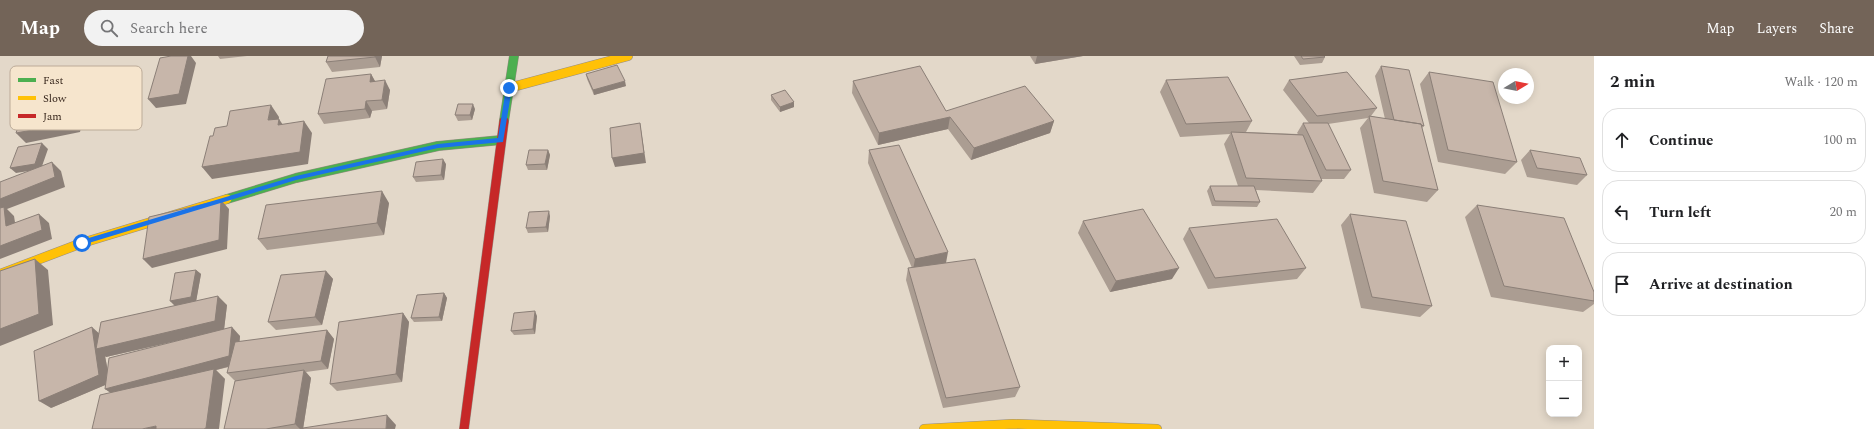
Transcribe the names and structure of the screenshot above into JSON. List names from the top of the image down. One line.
{"legend":["Fast","Slow","Jam"],"north":"right","page":{"header":"Map","search":"Search here","nav":["Map","Layers","Share"],"heading":["2 min","Walk · 120 m"],"list":[["Continue","100 m"],["Turn left","20 m"],"Arrive at destination"],"map_buttons":["+","−"]}}
